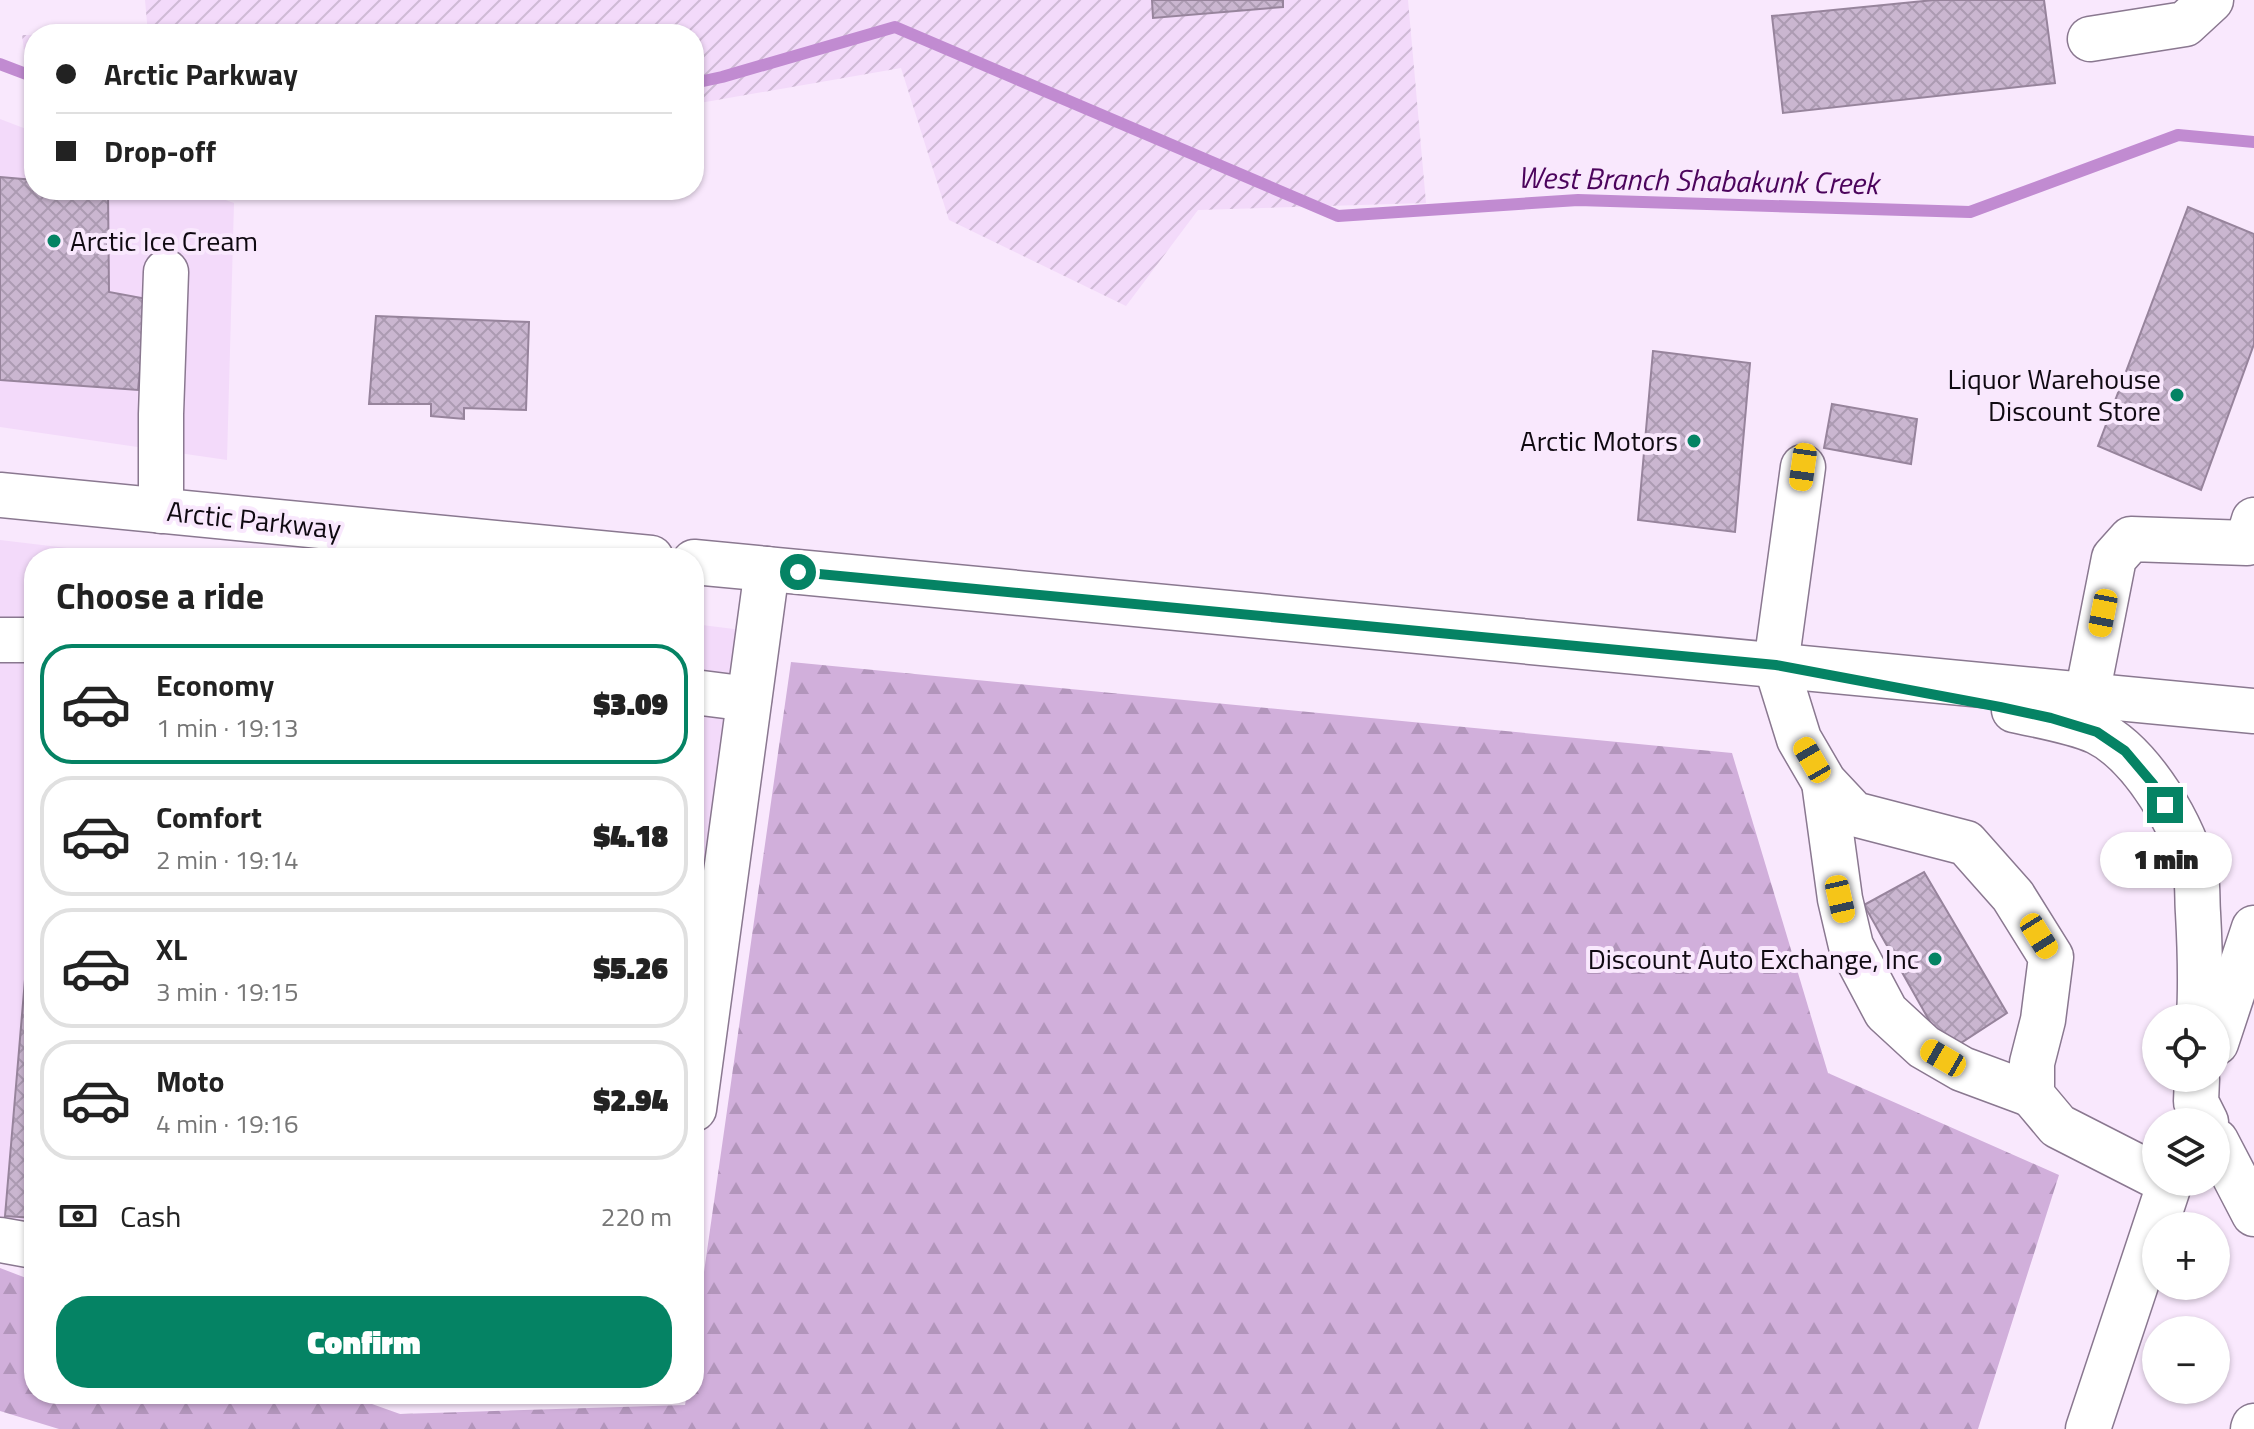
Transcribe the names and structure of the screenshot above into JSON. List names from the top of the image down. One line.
{"streets":{"street":["Arctic Parkway"]},"water":["West Branch Shabakunk Creek"],"places":["Arctic Ice Cream","Liquor Warehouse Discount Store","Arctic Motors","Discount Auto Exchange, Inc"],"page":{"banner":["Arctic Parkway","Drop-off"],"heading":"Choose a ride","list":[{"name":"Economy","note":"1 min · 19:13","value":"$3.09"},{"name":"Comfort","note":"2 min · 19:14","value":"$4.18"},{"name":"XL","note":"3 min · 19:15","value":"$5.26"},{"name":"Moto","note":"4 min · 19:16","value":"$2.94"}],"bubble":"1 min","map_buttons":["+","−"],"pay":["Cash","220 m"],"buttons":"Confirm"}}
